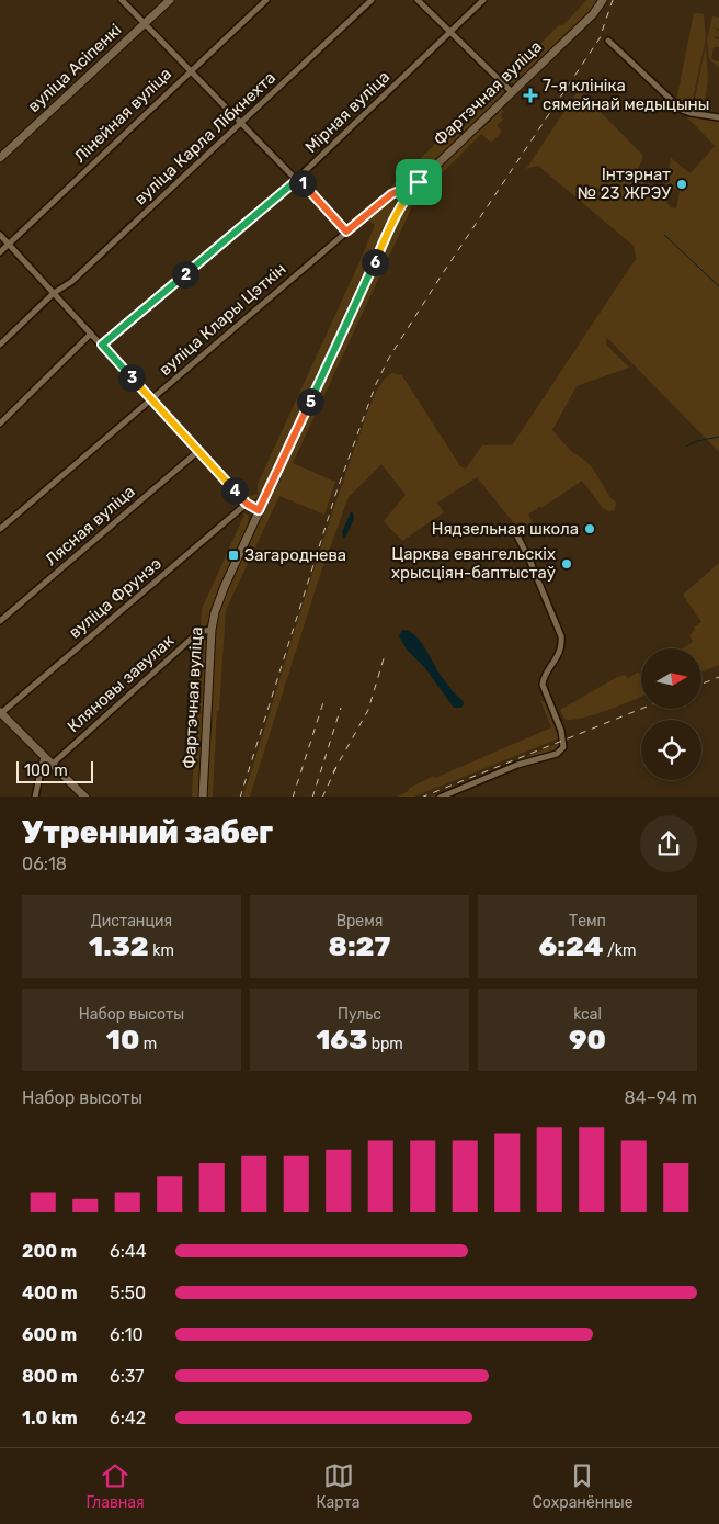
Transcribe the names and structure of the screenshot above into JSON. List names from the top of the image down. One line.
{"streets":{"street":["вуліца Асіпенкі","Фартэчная вуліца","Мірная вуліца","Лінейная вуліца","вуліца Карла Лібкнехта","вуліца Клары Цэткін","Лясная вуліца","вуліца Фрунзэ","Кляновы завулак"]},"crossings":[["Фартэчная вуліца","вуліца Клары Цэткін"],["Фартэчная вуліца","Кляновы завулак"]],"places":{"health":["7-я клініка сямейнай медыцыны"],"other":["Інтэрнат № 23 ЖРЭУ","Нядзельная школа","Царква евангельскіх хрысціян-баптыстаў"],"transit":["Загароднева"]},"scale_bar":"100 m","north":"right","page":{"pins":["1","6","2","3","5","4"],"scale":"100 m","heading":["Утренний забег","06:18"],"stats":[["Дистанция","1.32 km"],["Время","8:27"],["Темп","6:24 /km"],["Набор высоты","10 m"],["Пульс","163 bpm"],["kcal","90"]],"chart":["Набор высоты","84–94 m"],"list":[{"name":"200 m","note":"6:44"},{"name":"400 m","note":"5:50"},{"name":"600 m","note":"6:10"},{"name":"800 m","note":"6:37"},{"name":"1.0 km","note":"6:42"}],"tabs":["Главная","Карта","Сохранённые"]}}
